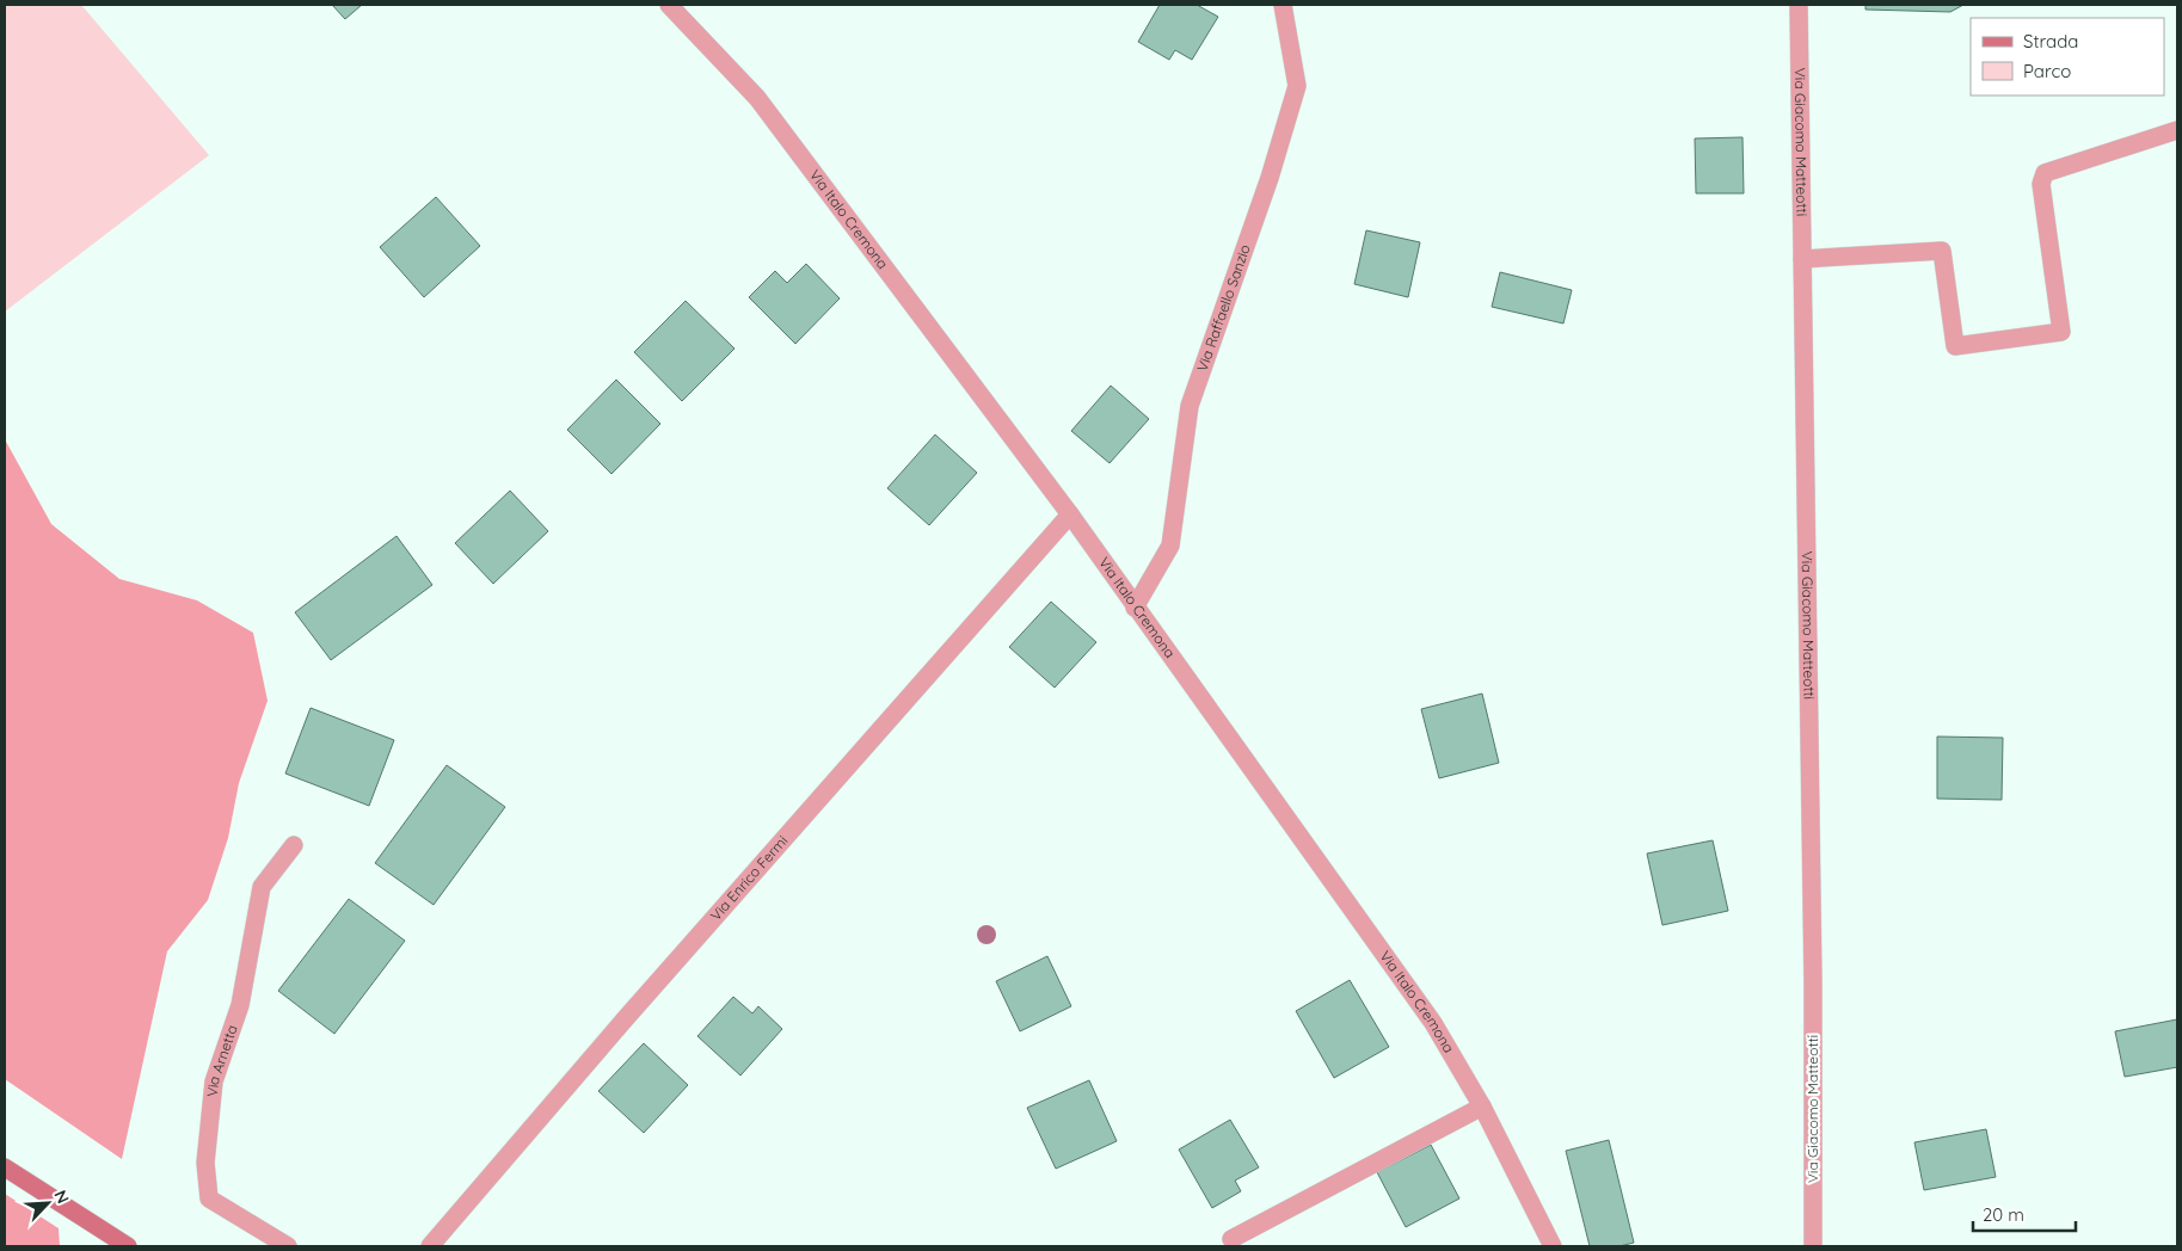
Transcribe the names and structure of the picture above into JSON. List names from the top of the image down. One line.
{"streets":{"street":["Via Giacomo Matteotti","Via Italo Cremona","Via Raffaello Sanzio","Via Enrico Fermi","Via Arnetta"]},"crossings":[["Via Italo Cremona","Via Raffaello Sanzio"],["Via Italo Cremona","Via Enrico Fermi"]],"legend":["Strada","Parco"],"scale_bar":"20 m","north":"top right"}
